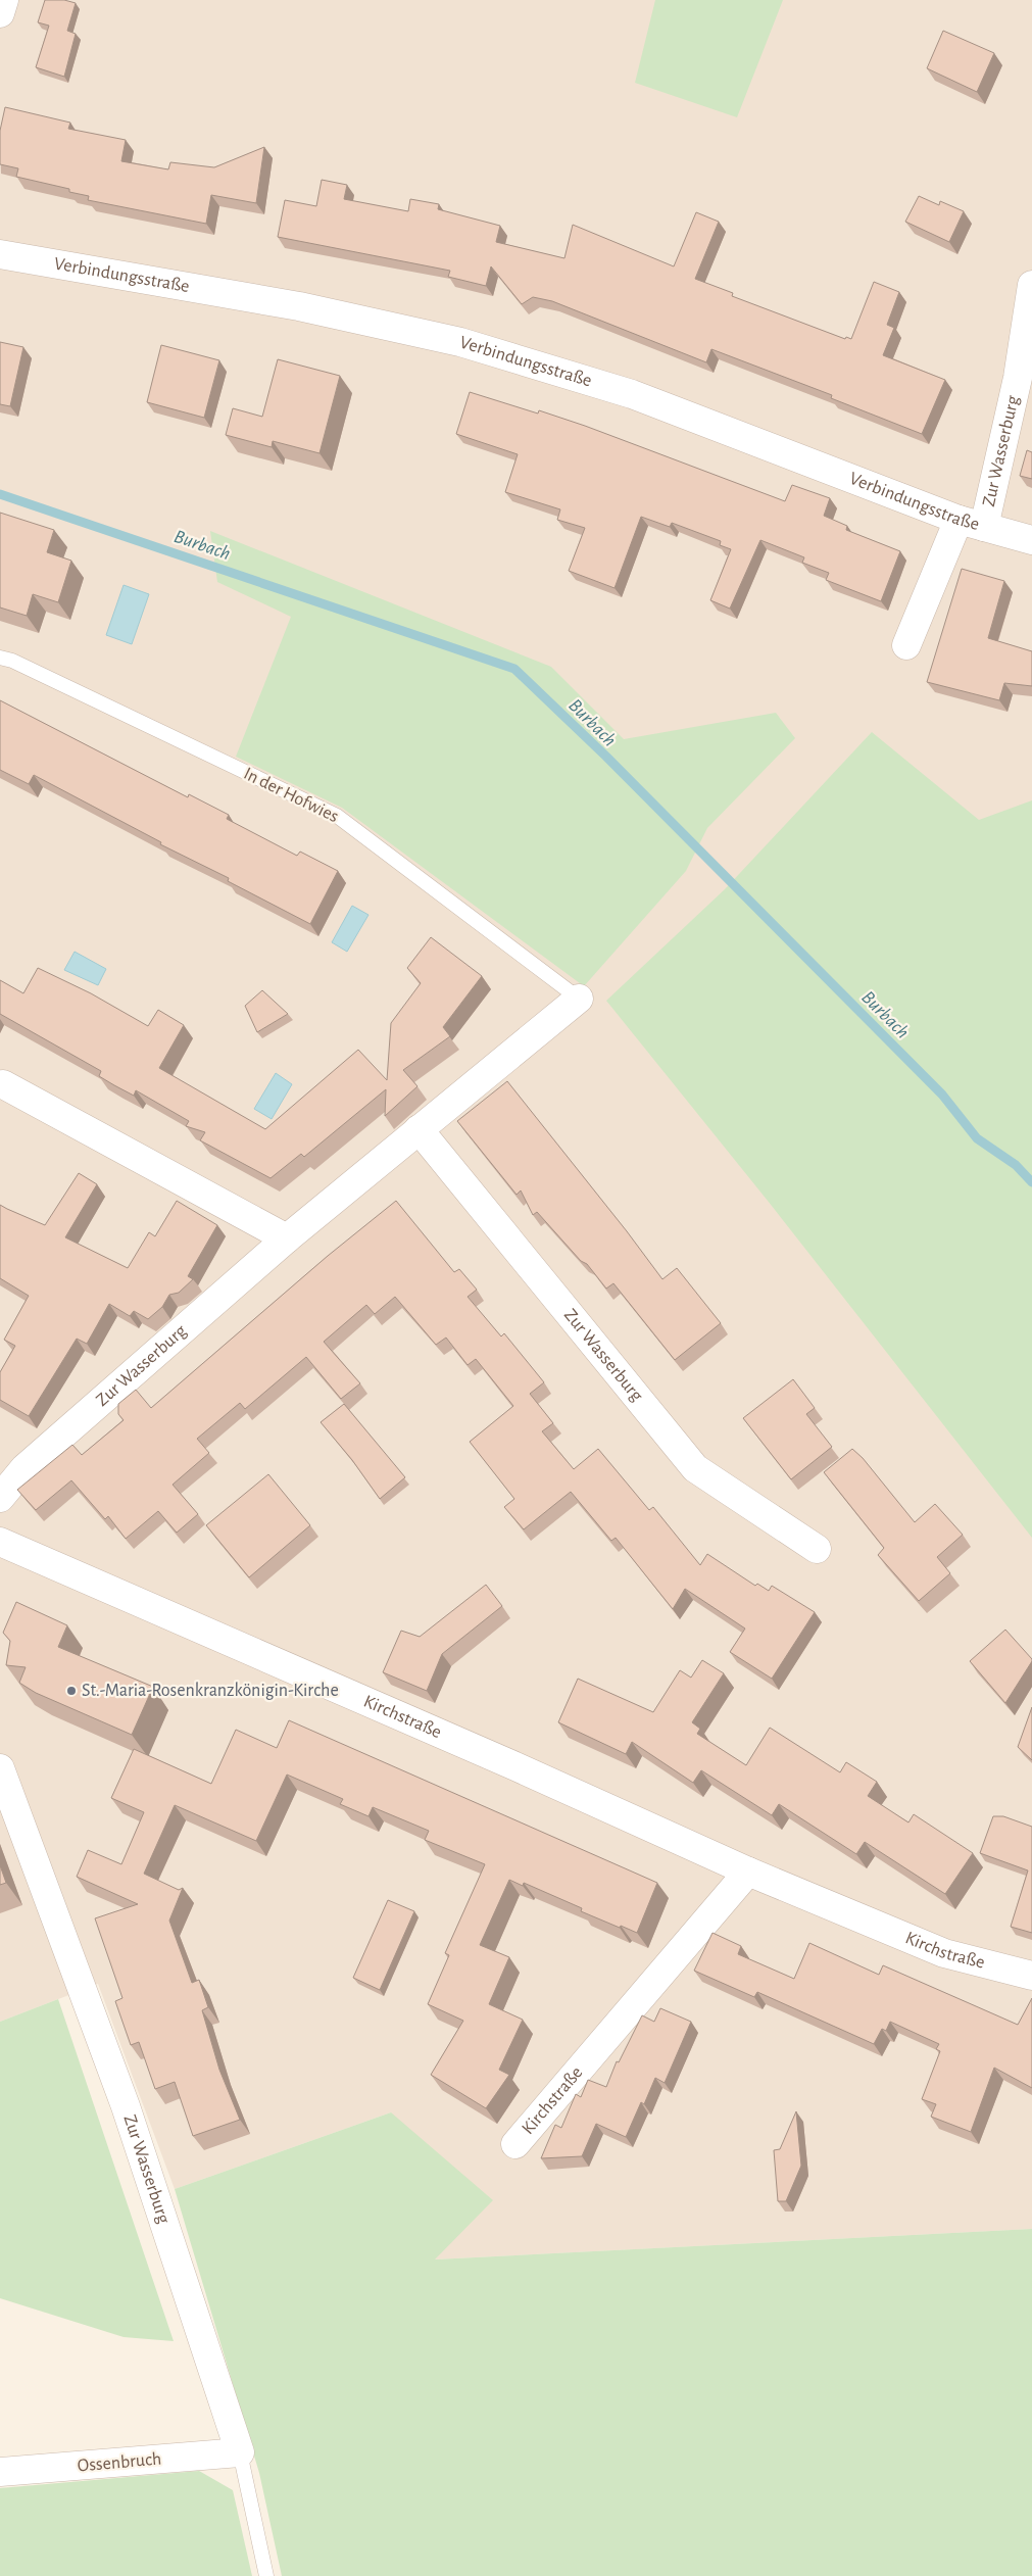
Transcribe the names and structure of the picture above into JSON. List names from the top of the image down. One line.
{"streets":{"street":["Verbindungsstraße","Zur Wasserburg","Kirchstraße","Ossenbruch"],"lane":["In der Hofwies"]},"crossings":[["Verbindungsstraße","Zur Wasserburg"],["Zur Wasserburg","In der Hofwies"],["Zur Wasserburg","Ossenbruch"]],"water":["Burbach"],"places":["St.-Maria-Rosenkranzkönigin-Kirche"]}
